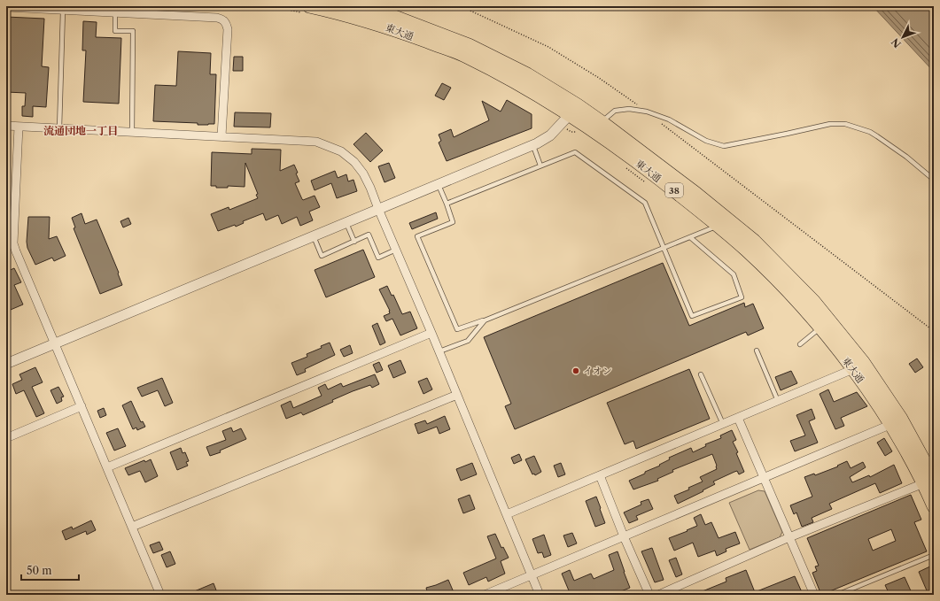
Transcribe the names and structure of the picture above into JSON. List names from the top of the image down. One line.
{"streets":{"highway":["東大通","38"]},"districts":["流通団地一丁目"],"places":["イオン"],"scale_bar":"50 m","north":"bottom left"}
